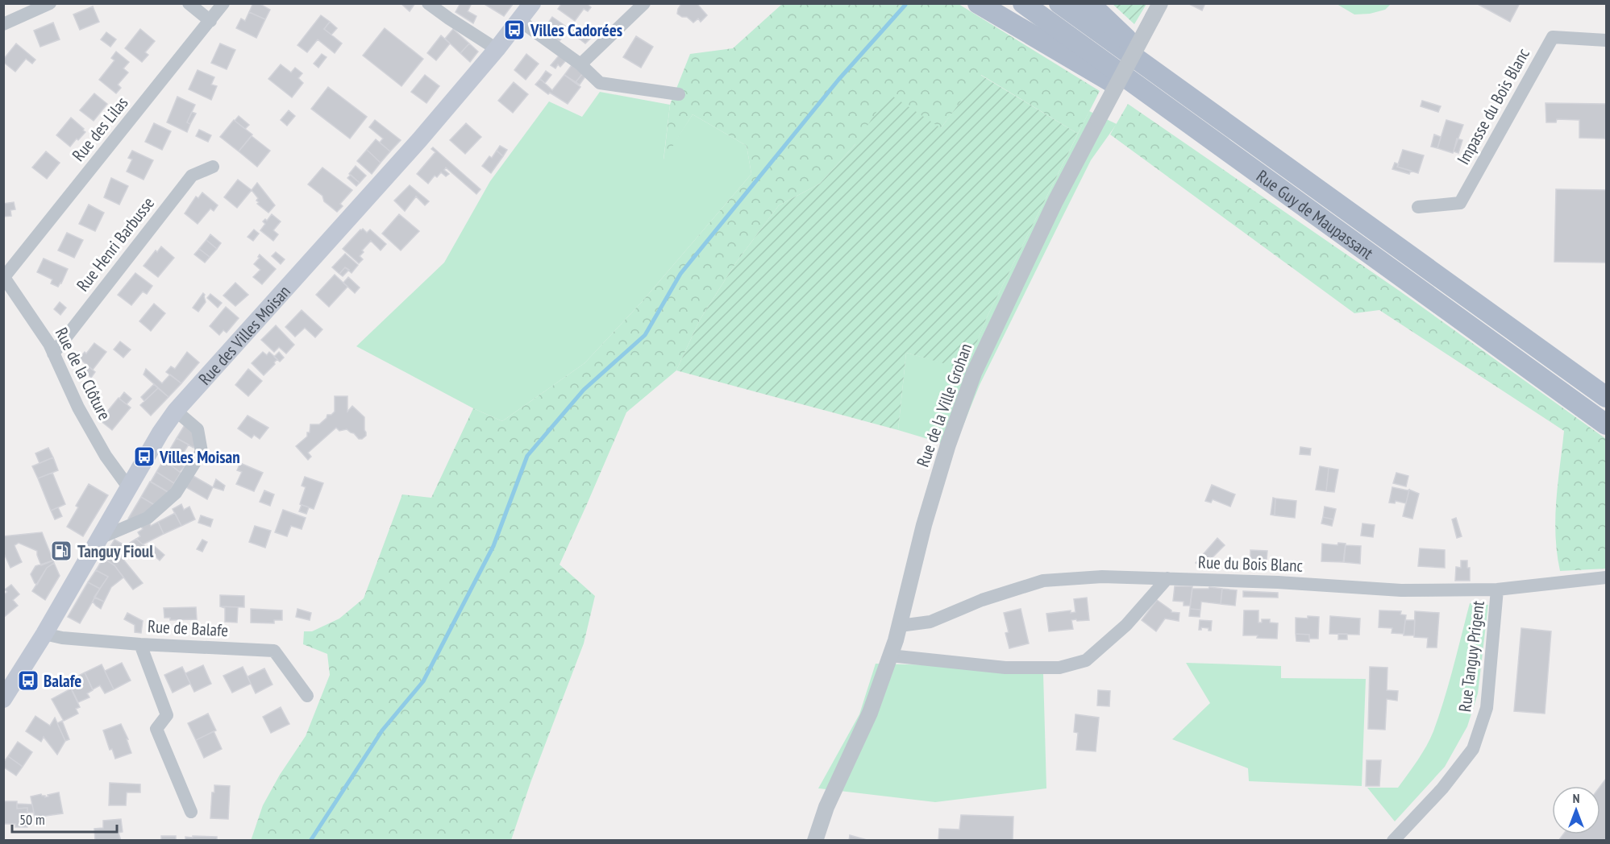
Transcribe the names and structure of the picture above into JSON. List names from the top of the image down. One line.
{"streets":{"main road":["Rue Guy de Maupassant","Rue des Villes Moisan"],"street":["Impasse du Bois Blanc","Rue des Lilas","Rue Henri Barbusse","Rue de la Clôture","Rue de la Ville Grohan","Rue du Bois Blanc","Rue de Balafe","Rue Tanguy Prigent"]},"crossings":[["Rue des Lilas","Rue de la Clôture"],["Rue Henri Barbusse","Rue de la Clôture"],["Rue des Villes Moisan","Rue de la Clôture"],["Rue des Villes Moisan","Rue de Balafe"],["Rue de la Ville Grohan","Rue du Bois Blanc"],["Rue du Bois Blanc","Rue Tanguy Prigent"]],"places":{"bus stop":["Villes Cadorées","Villes Moisan","Balafe"],"fuel station":["Tanguy Fioul"]},"scale_bar":"50 m","north":"top"}
